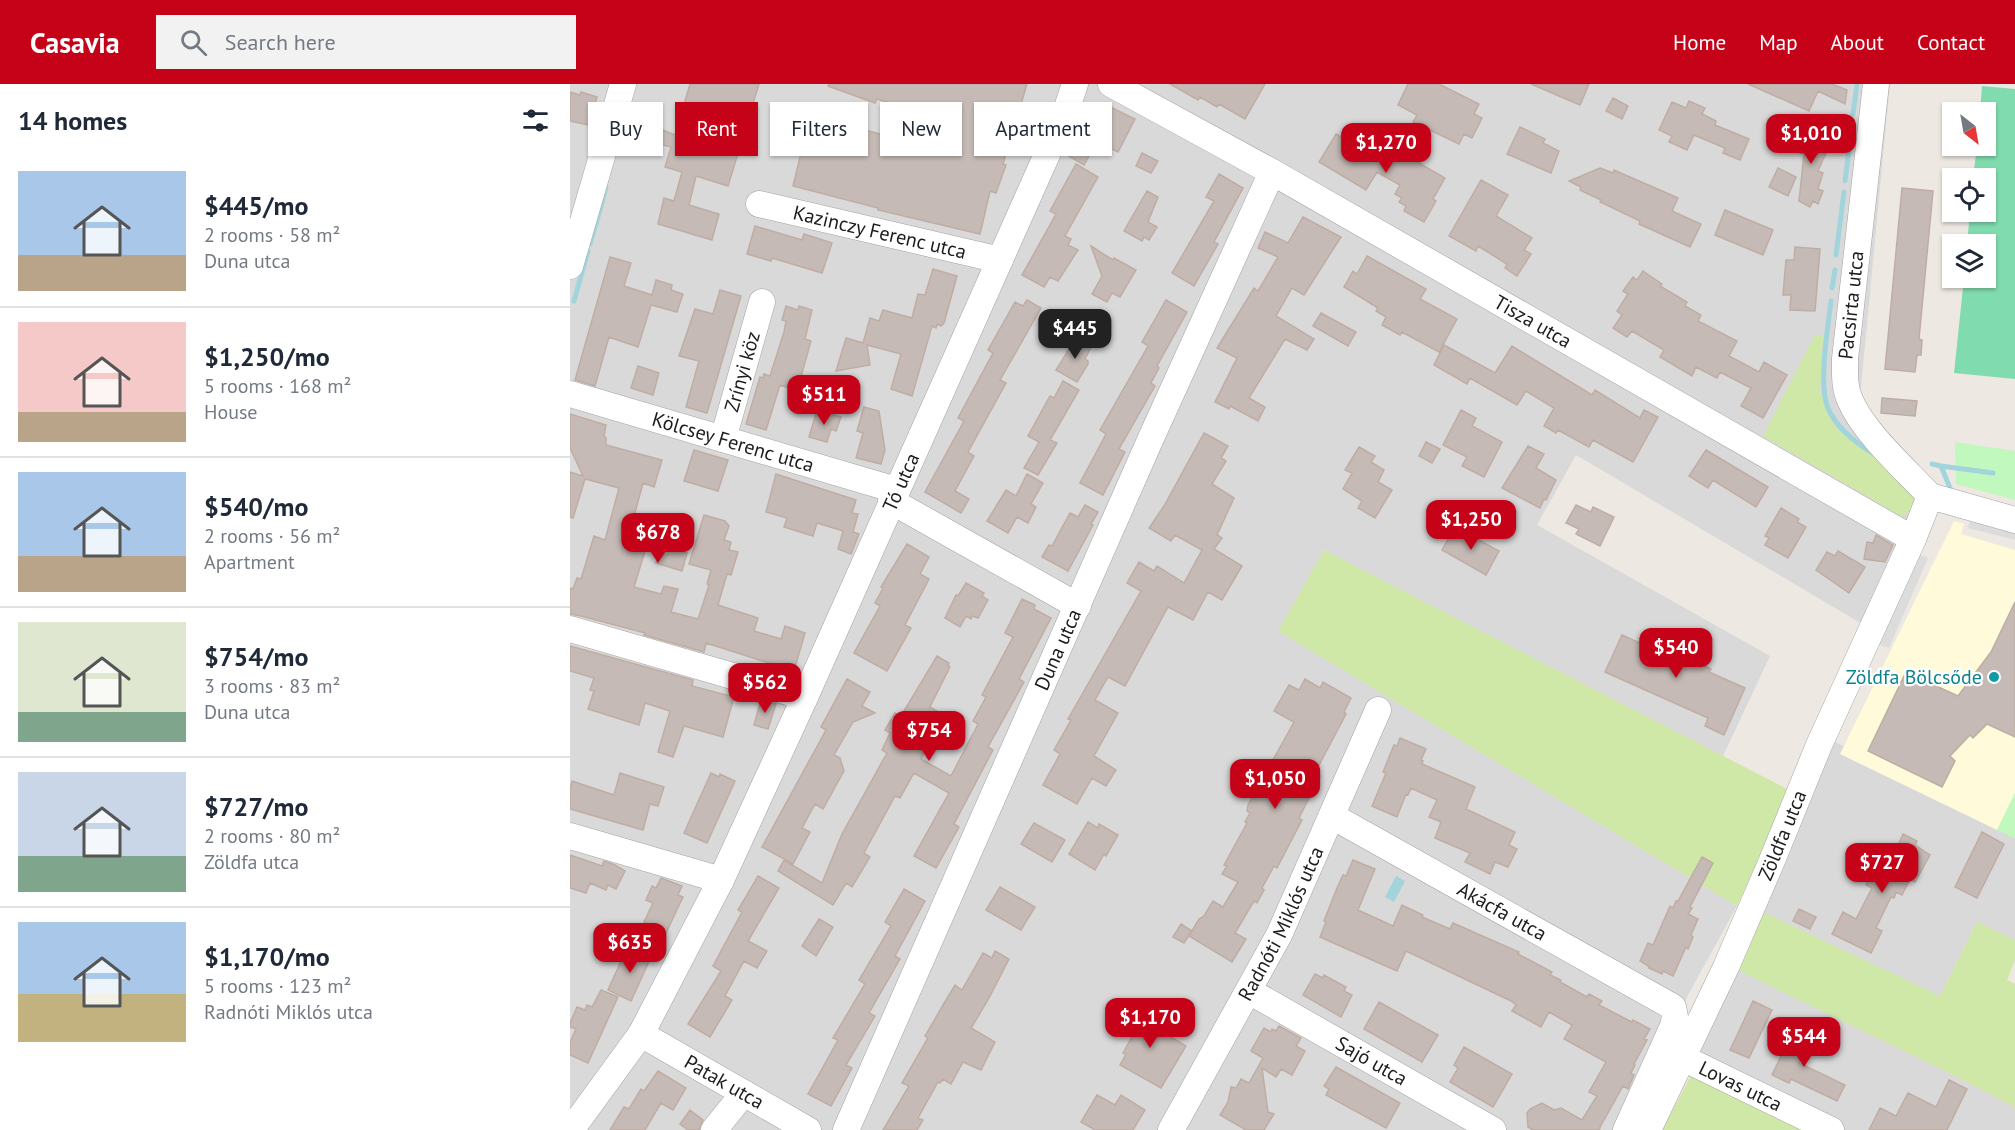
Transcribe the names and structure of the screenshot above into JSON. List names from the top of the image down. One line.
{"streets":{"street":["Kazinczy Ferenc utca","Pacsirta utca","Tisza utca","Zrínyi köz","Kölcsey Ferenc utca","Tó utca","Duna utca","Zöldfa utca","Akácfa utca","Radnóti Miklós utca","Sajó utca","Patak utca","Lovas utca"]},"crossings":[["Kazinczy Ferenc utca","Tó utca"],["Tisza utca","Duna utca"],["Tisza utca","Zöldfa utca"],["Zrínyi köz","Kölcsey Ferenc utca"],["Kölcsey Ferenc utca","Tó utca"],["Kölcsey Ferenc utca","Duna utca"],["Tó utca","Patak utca"],["Zöldfa utca","Lovas utca"],["Akácfa utca","Radnóti Miklós utca"],["Radnóti Miklós utca","Sajó utca"]],"places":["Zöldfa Bölcsőde"],"north":"bottom right","page":{"header":"Casavia","search":"Search here","nav":["Home","Map","About","Contact"],"heading":"14 homes","chip":["Buy","Rent","Filters","New","Apartment"],"price":["$1,010","$1,270","$445","$511","$1,250","$678","$540","$562","$754","$1,050","$727","$635","$1,170","$544"],"list":[{"name":"$445/mo","note":"2 rooms · 58 m² · Duna utca"},{"name":"$1,250/mo","note":"5 rooms · 168 m² · House"},{"name":"$540/mo","note":"2 rooms · 56 m² · Apartment"},{"name":"$754/mo","note":"3 rooms · 83 m² · Duna utca"},{"name":"$727/mo","note":"2 rooms · 80 m² · Zöldfa utca"},{"name":"$1,170/mo","note":"5 rooms · 123 m² · Radnóti Miklós utca"}]}}
